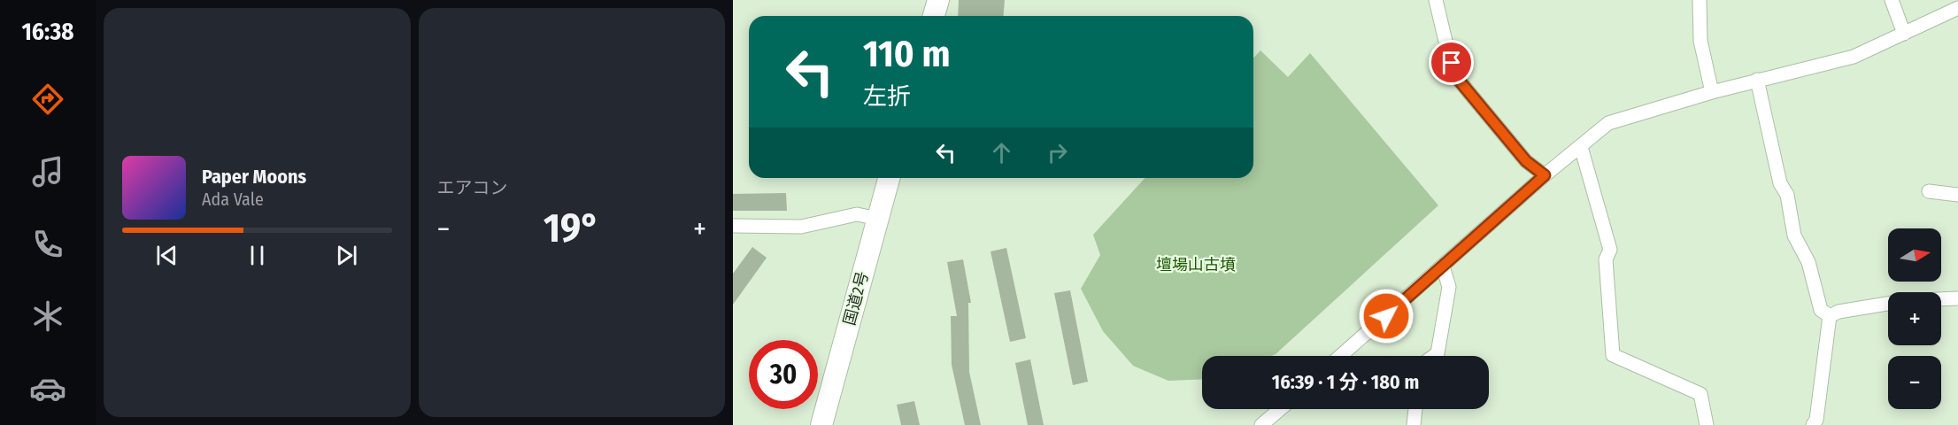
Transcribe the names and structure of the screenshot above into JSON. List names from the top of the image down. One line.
{"streets":{"highway":["国道2号"]},"parks":["壇場山古墳"],"north":"right","page":{"tabs":"16:38","tile":"エアコン","turn":["110 m","左折"],"song":["Paper Moons","Ada Vale"],"heat":["−","19°","+"],"map_buttons":["+","−"],"limit":"30","trip":"16:39 · 1 分 · 180 m"}}
